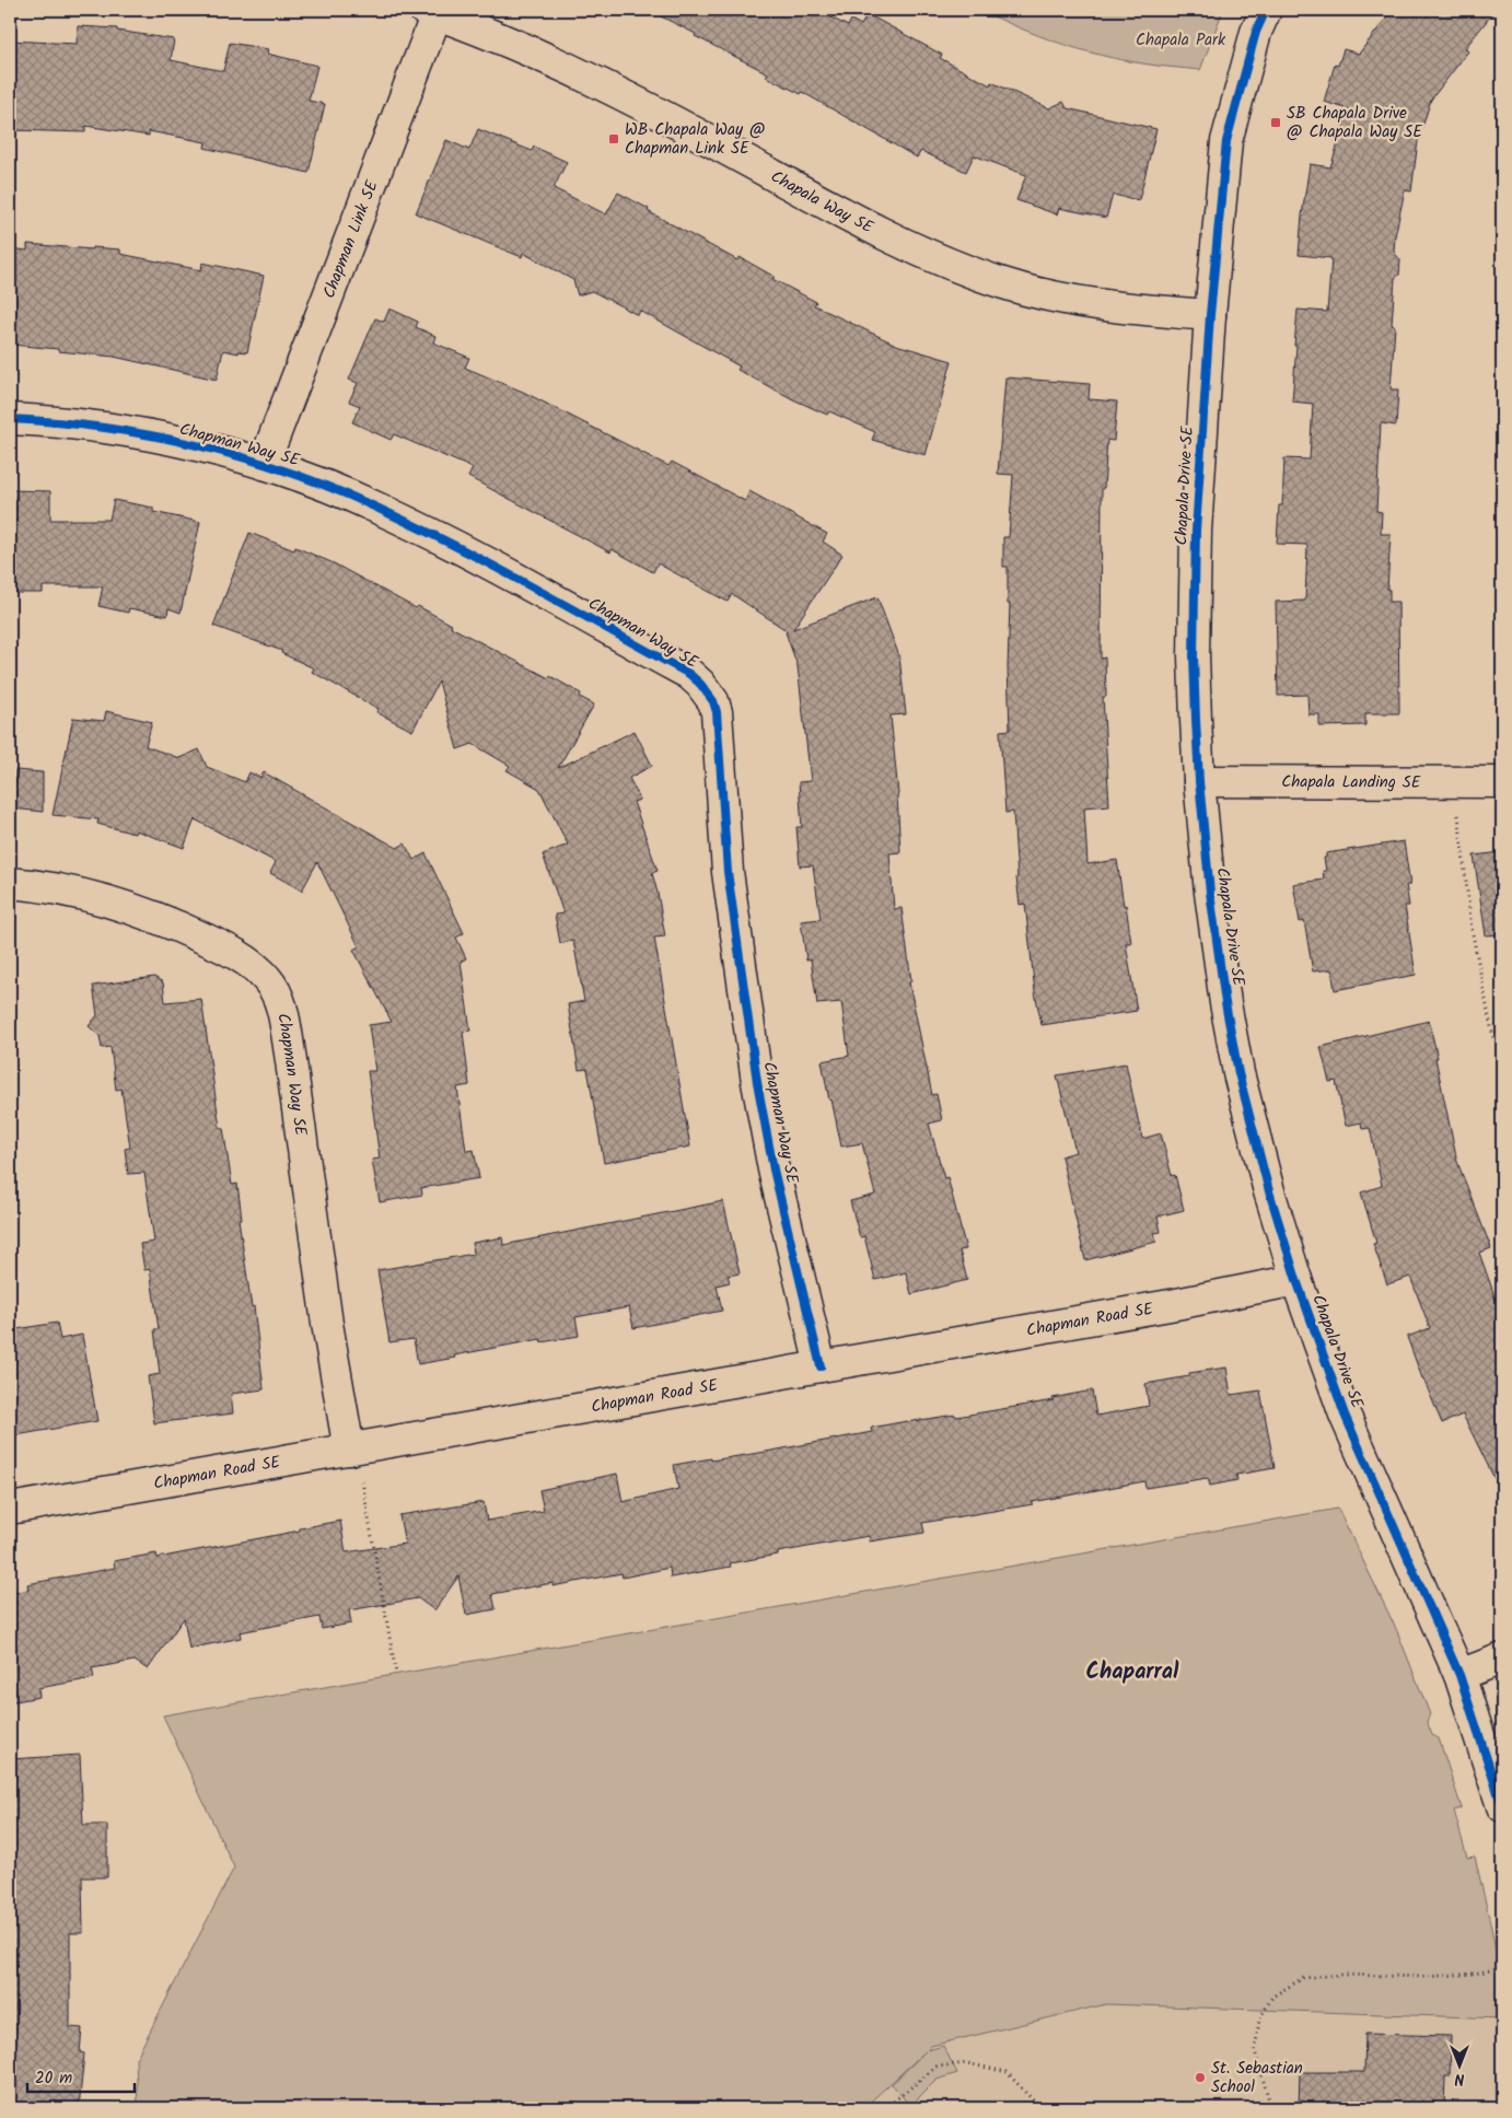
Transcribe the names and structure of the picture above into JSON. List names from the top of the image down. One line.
{"streets":{"street":["Chapala Way SE","Chapman Link SE","Chapman Way SE","Chapala Drive SE","Chapala Landing SE","Chapman Road SE"]},"crossings":[["Chapala Way SE","Chapman Link SE"],["Chapala Way SE","Chapala Drive SE"],["Chapman Link SE","Chapman Way SE"],["Chapman Way SE","Chapman Road SE"],["Chapala Drive SE","Chapala Landing SE"],["Chapala Drive SE","Chapman Road SE"]],"districts":["Chaparral"],"parks":["Chapala Park"],"places":{"transit":["SB Chapala Drive @ Chapala Way SE","WB Chapala Way @ Chapman Link SE"],"other":["St. Sebastian School"]},"scale_bar":"20 m","north":"bottom"}
